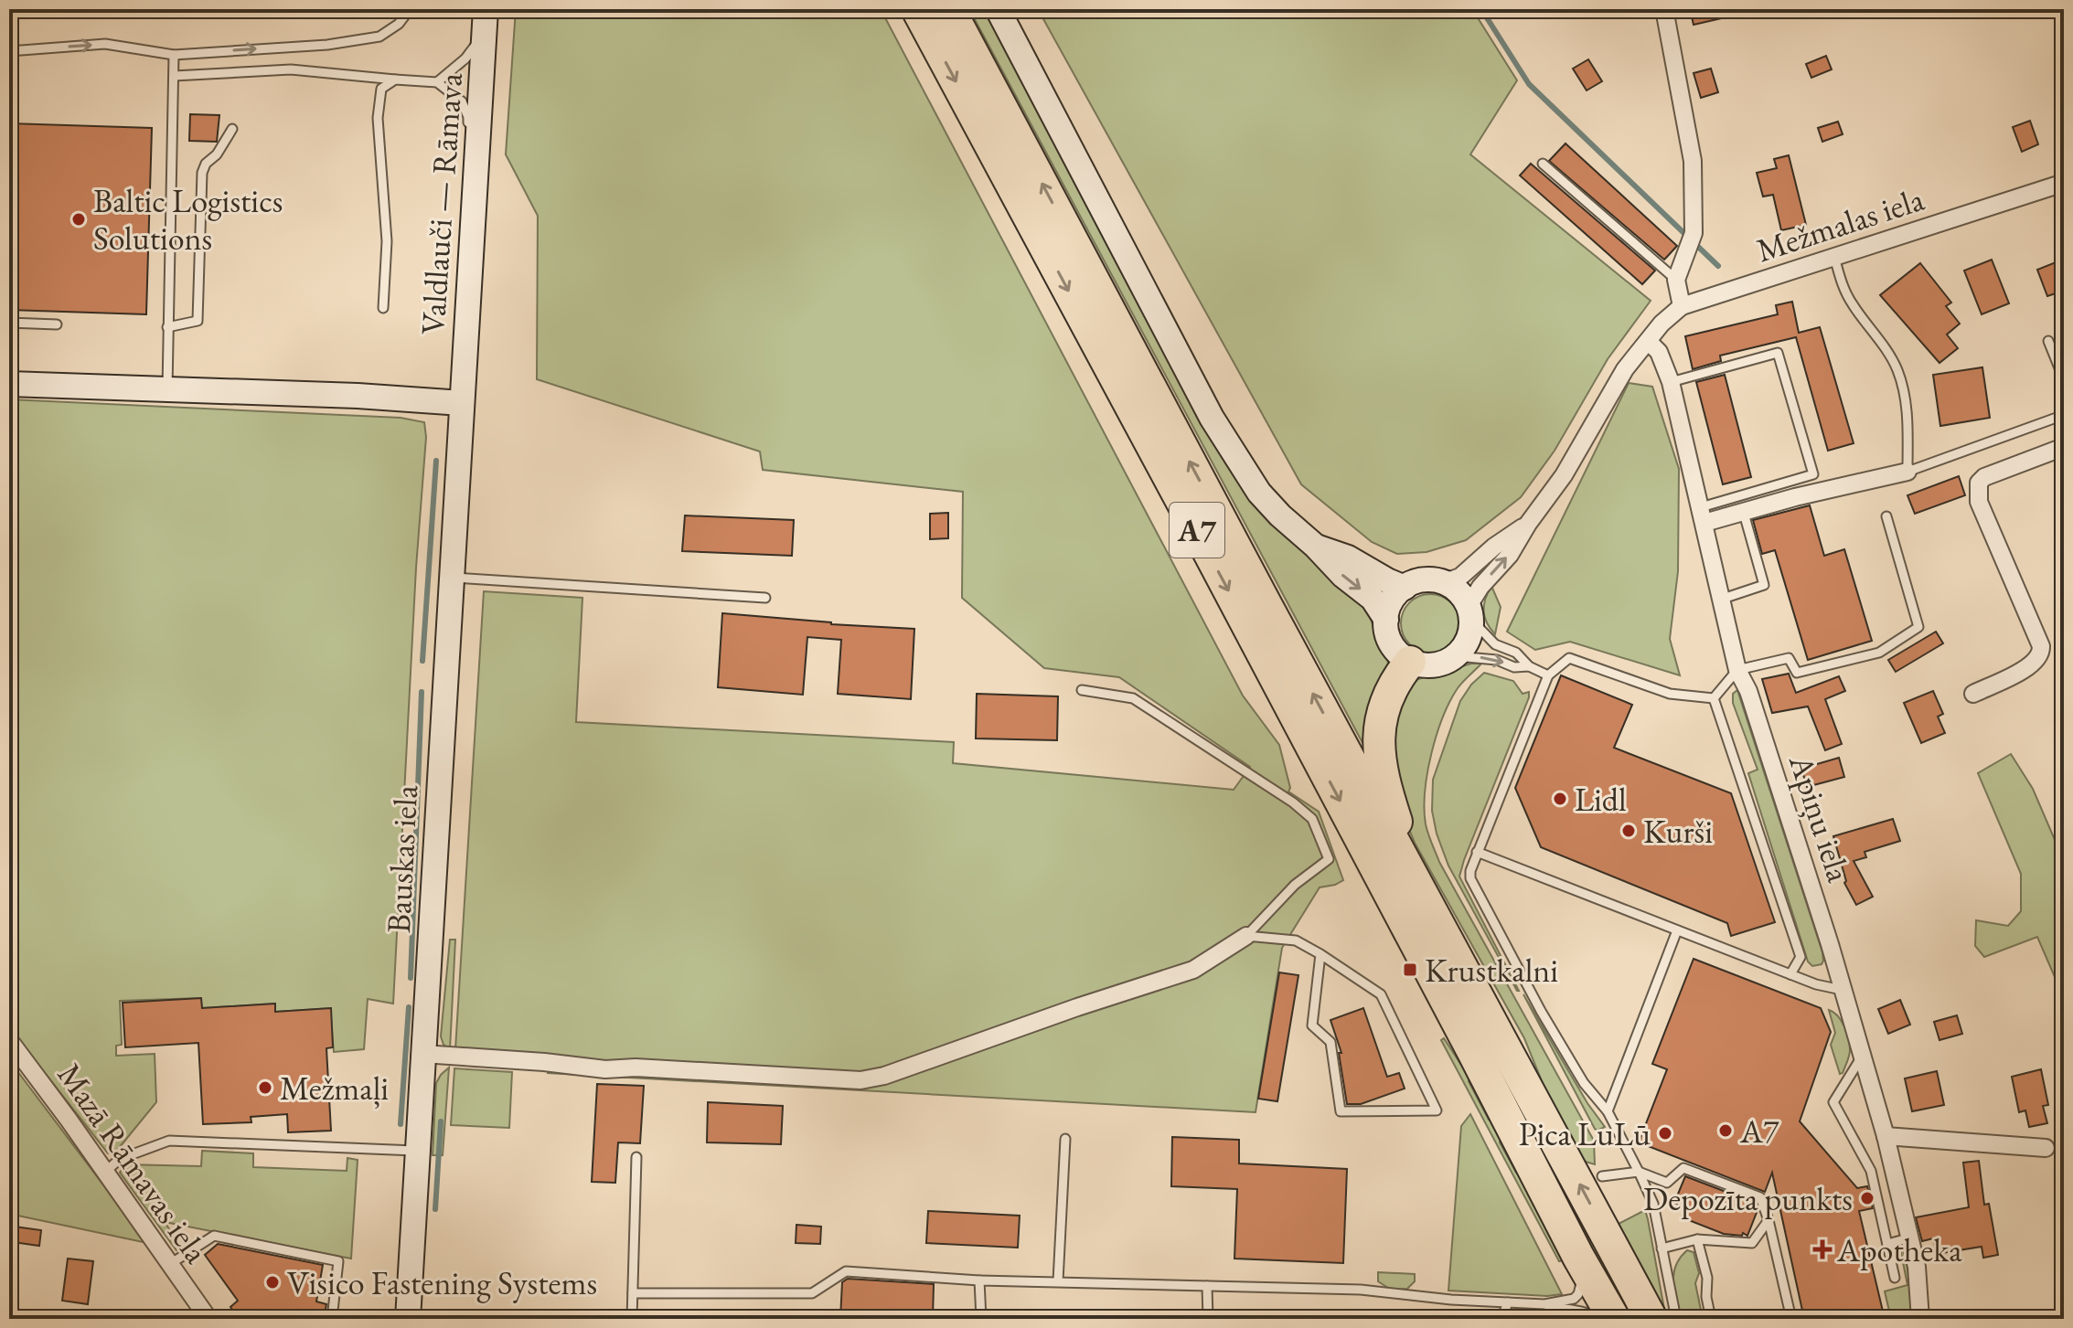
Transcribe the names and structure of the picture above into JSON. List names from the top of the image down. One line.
{"streets":{"highway":["A7"],"main road":["Valdlauči — Rāmava","Bauskas iela"],"street":["Mežmalas iela","Apiņu iela","Mazā Rāmavas iela"]},"crossings":[["Valdlauči — Rāmava","Bauskas iela"],["Mežmalas iela","Apiņu iela"]],"places":{"other":["Baltic Logistics Solutions","Lidl","Kurši","Mežmaļi","A7","Pica LuLū","Depozīta punkts","Visico Fastening Systems"],"transit":["Krustkalni"],"health":["Apotheka"]}}
